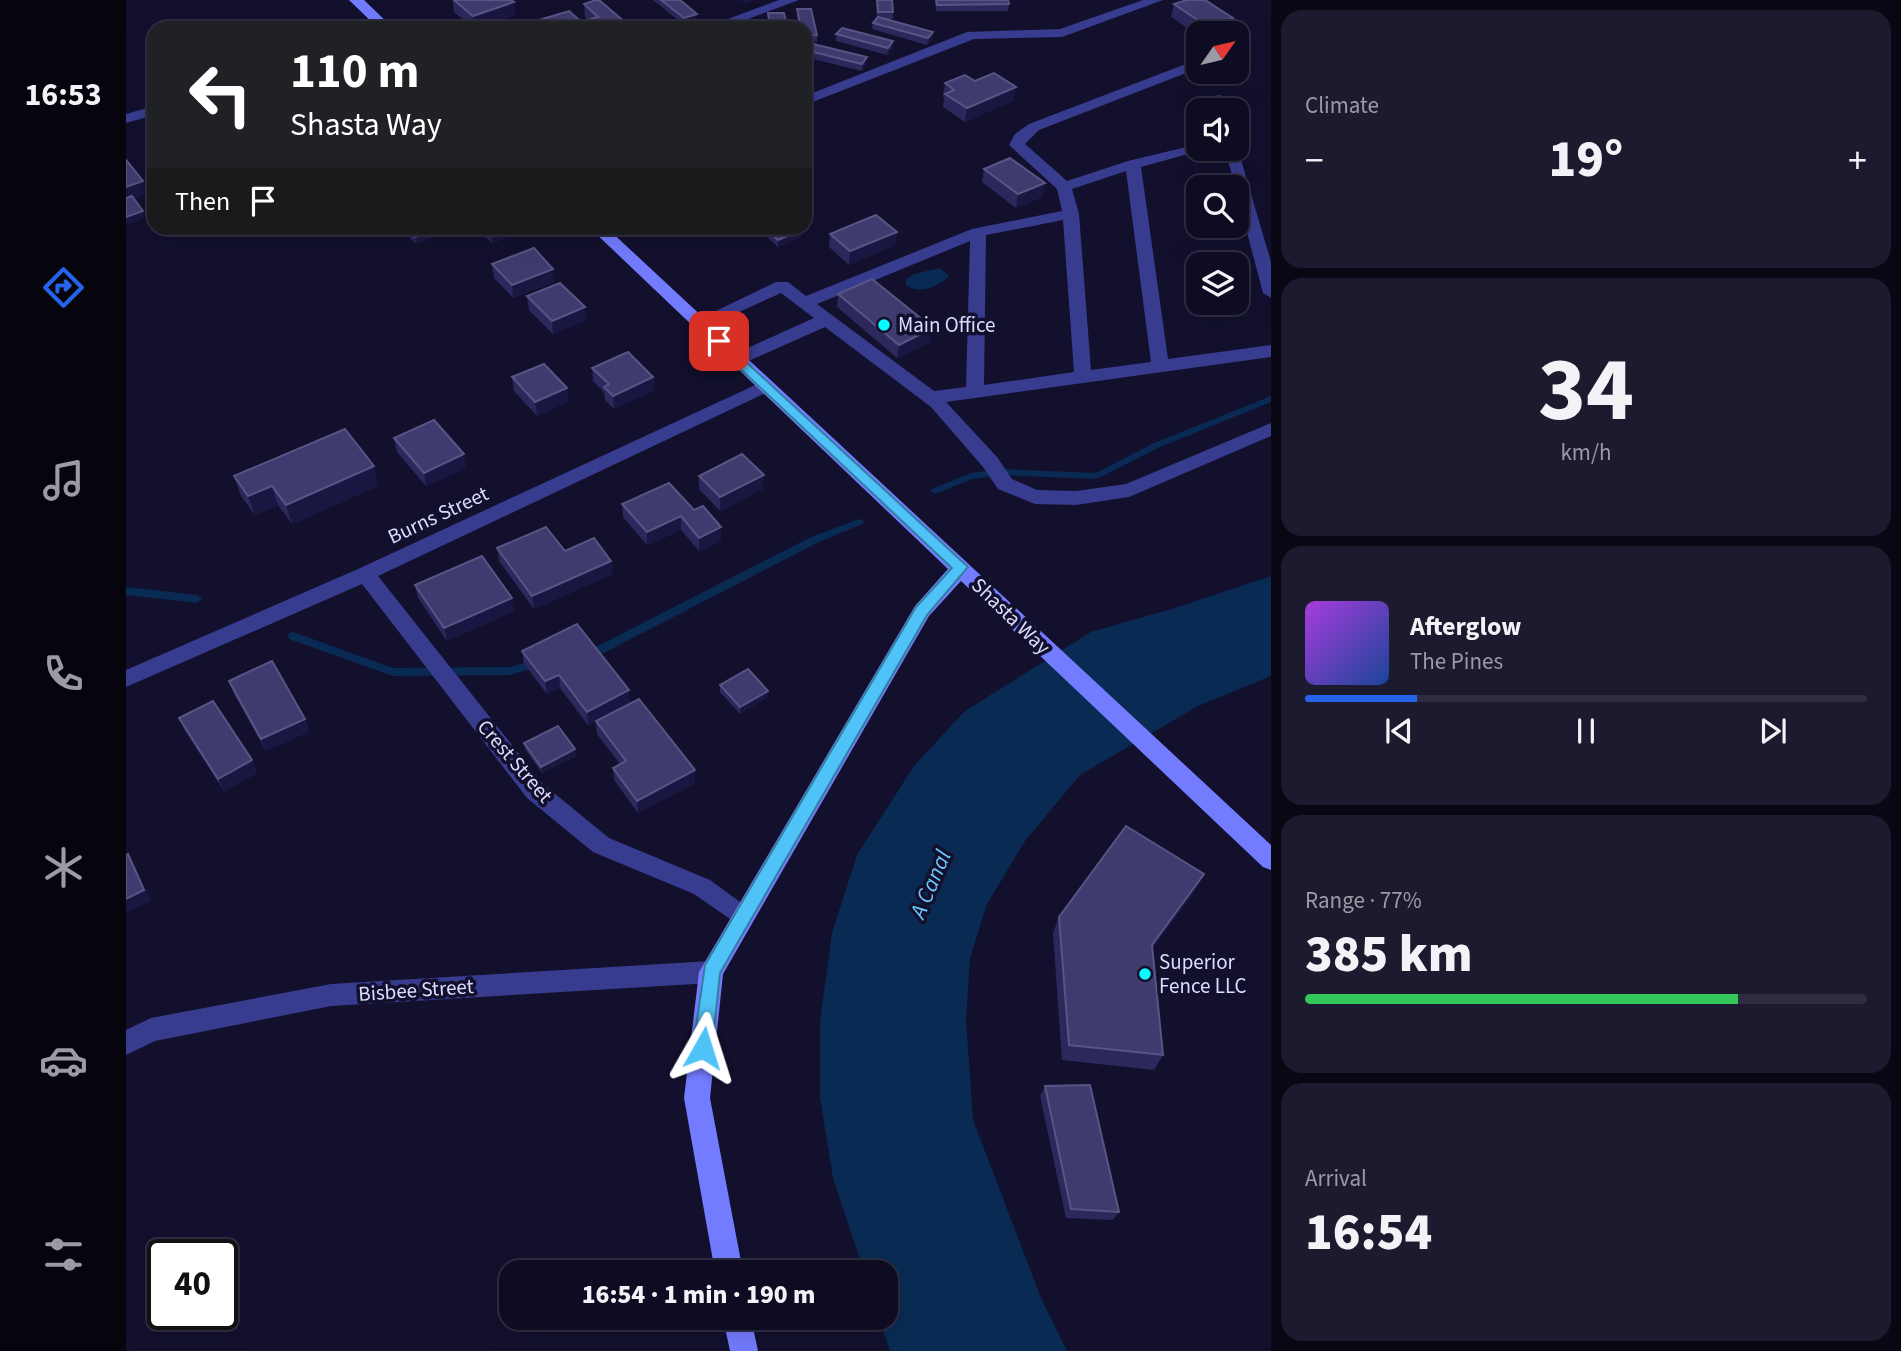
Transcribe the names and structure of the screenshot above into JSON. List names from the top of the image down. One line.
{"streets":{"main road":["Shasta Way"],"street":["Burns Street","Crest Street","Bisbee Street"]},"crossings":[["Burns Street","Shasta Way"],["Burns Street","Crest Street"]],"water":["A Canal"],"places":["Main Office","Superior Fence LLC"],"north":"top right","page":{"tabs":"16:53","tile":["Climate",["34","km/h"],["Range · 77%","385 km"],["Arrival","16:54"]],"turn":["110 m","Shasta Way"],"heat":["−","19°","+"],"then":"Then","song":["Afterglow","The Pines"],"limit":"40","trip":"16:54 · 1 min · 190 m"}}
